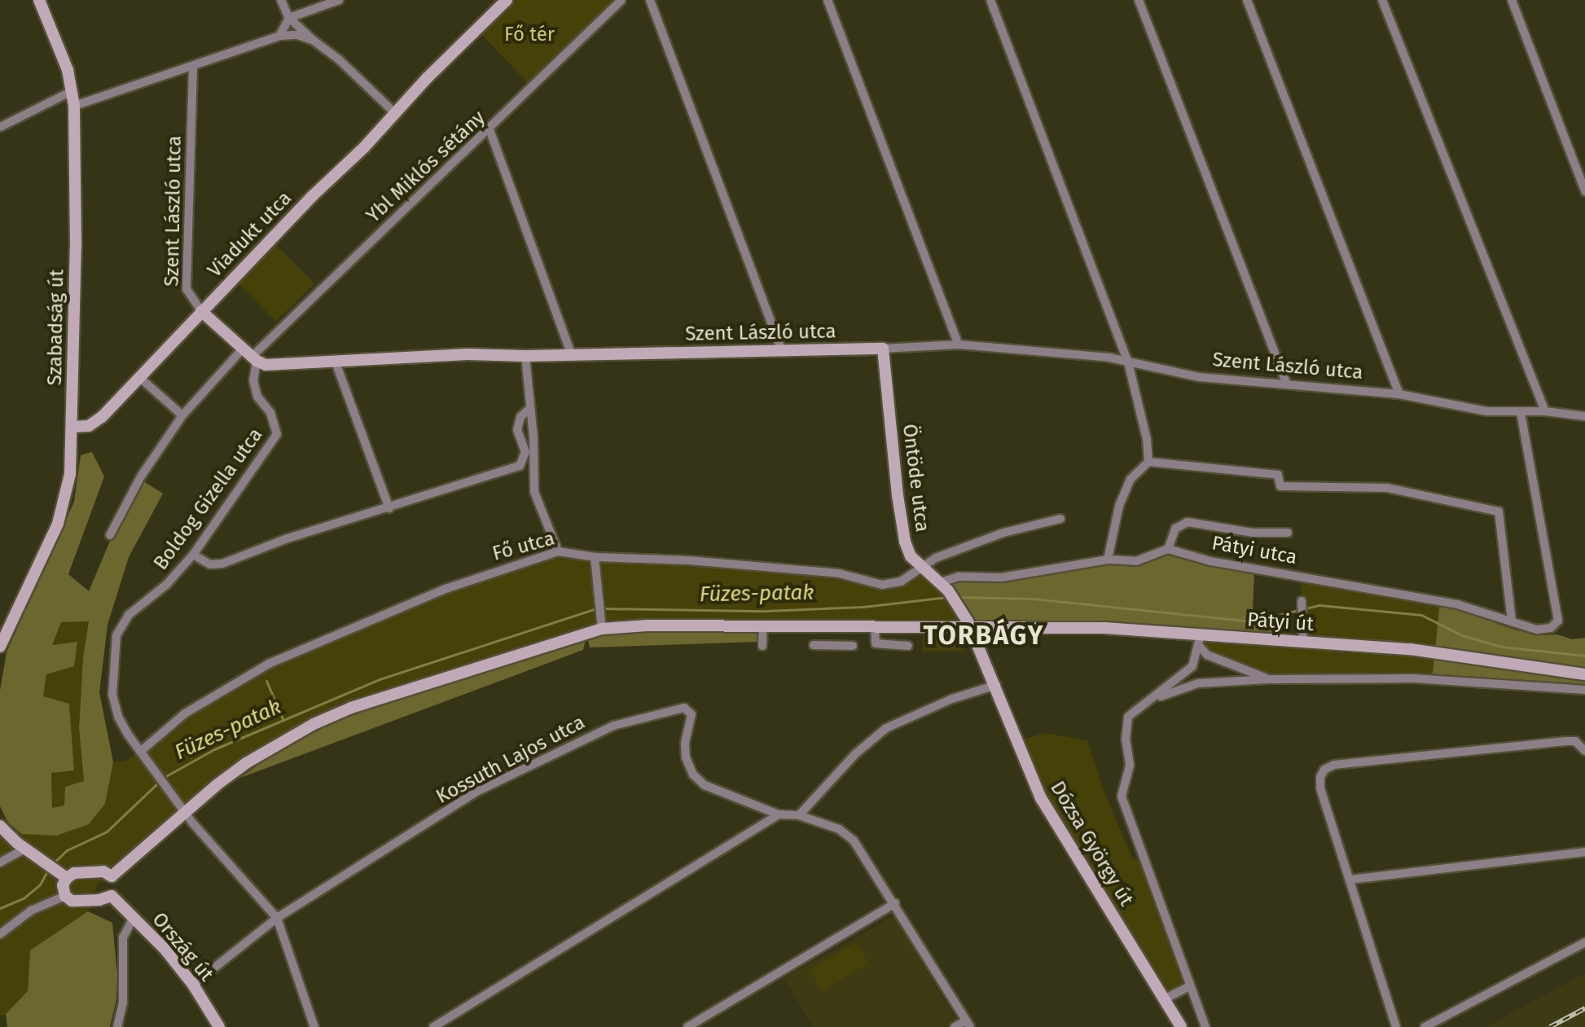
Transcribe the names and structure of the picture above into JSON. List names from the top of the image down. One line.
{"streets":{"street":["Ybl Miklós sétány","Szent László utca","Viadukt utca","Szabadság út","Öntöde utca","Boldog Gizella utca","Fő utca","Pátyi utca","Pátyi út","Kossuth Lajos utca","Dózsa György út","Ország út"]},"crossings":[["Ybl Miklós sétány","Szent László utca"],["Ybl Miklós sétány","Boldog Gizella utca"],["Szent László utca","Viadukt utca"],["Szent László utca","Öntöde utca"],["Szent László utca","Boldog Gizella utca"],["Szent László utca","Pátyi utca"],["Viadukt utca","Szabadság út"],["Öntöde utca","Fő utca"],["Öntöde utca","Pátyi út"],["Öntöde utca","Dózsa György út"],["Boldog Gizella utca","Fő utca"],["Pátyi út","Dózsa György út"],["Kossuth Lajos utca","Ország út"]],"districts":["TORBÁGY"],"water":["Füzes-patak"],"parks":["Fő tér"]}
